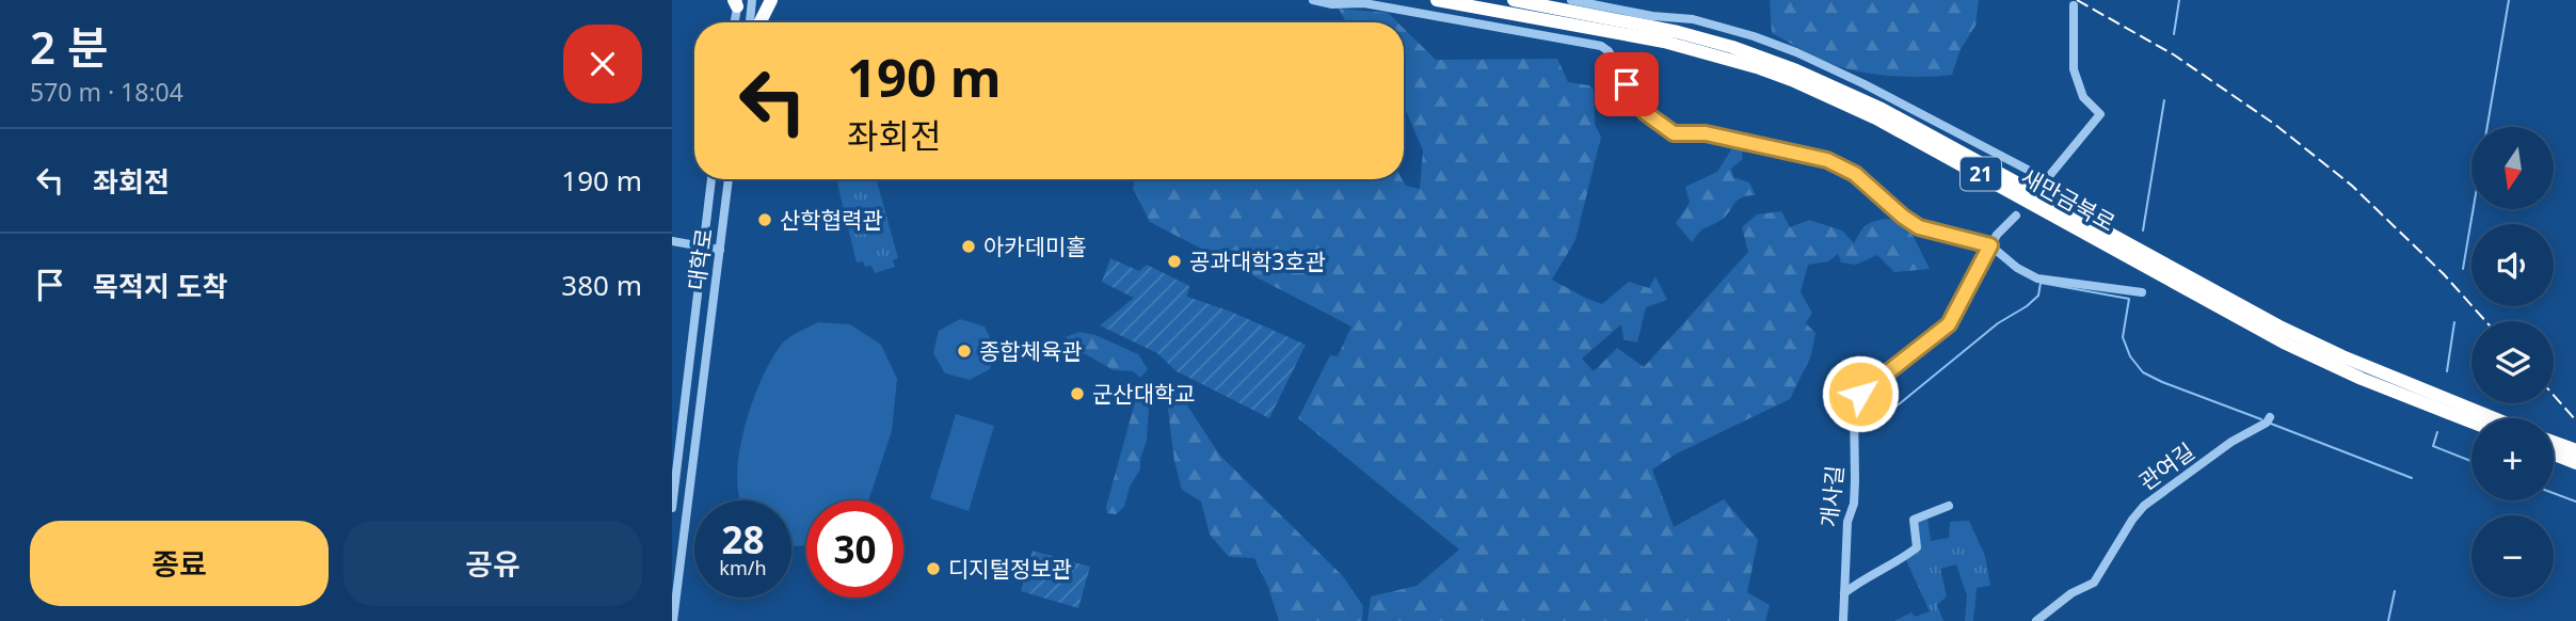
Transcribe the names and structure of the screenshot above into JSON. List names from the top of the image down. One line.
{"streets":{"highway":["21","새만금북로"],"street":["대학로","관여길","개사길"]},"places":["산학협력관","아카데미홀","공과대학3호관","종합체육관","군산대학교","디지털정보관"],"north":"bottom","page":{"heading":["2 분","570 m · 18:04"],"turn":["190 m","좌회전"],"list":[{"name":"좌회전","value":"190 m"},{"name":"목적지 도착","value":"380 m"}],"map_buttons":["+","−"],"speed":"28 km/h","limit":"30","buttons":["종료","공유"]}}
